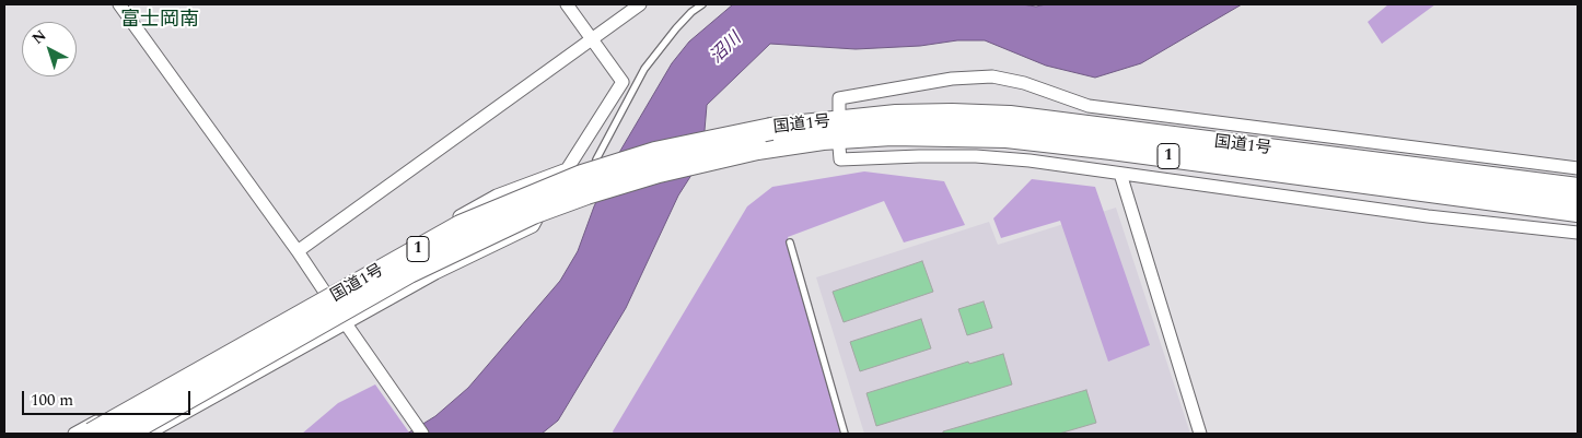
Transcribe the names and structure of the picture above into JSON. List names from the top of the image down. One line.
{"streets":{"highway":["国道1号","1"]},"districts":["富士岡南"],"water":["沼川"],"scale_bar":"100 m","north":"top left"}
